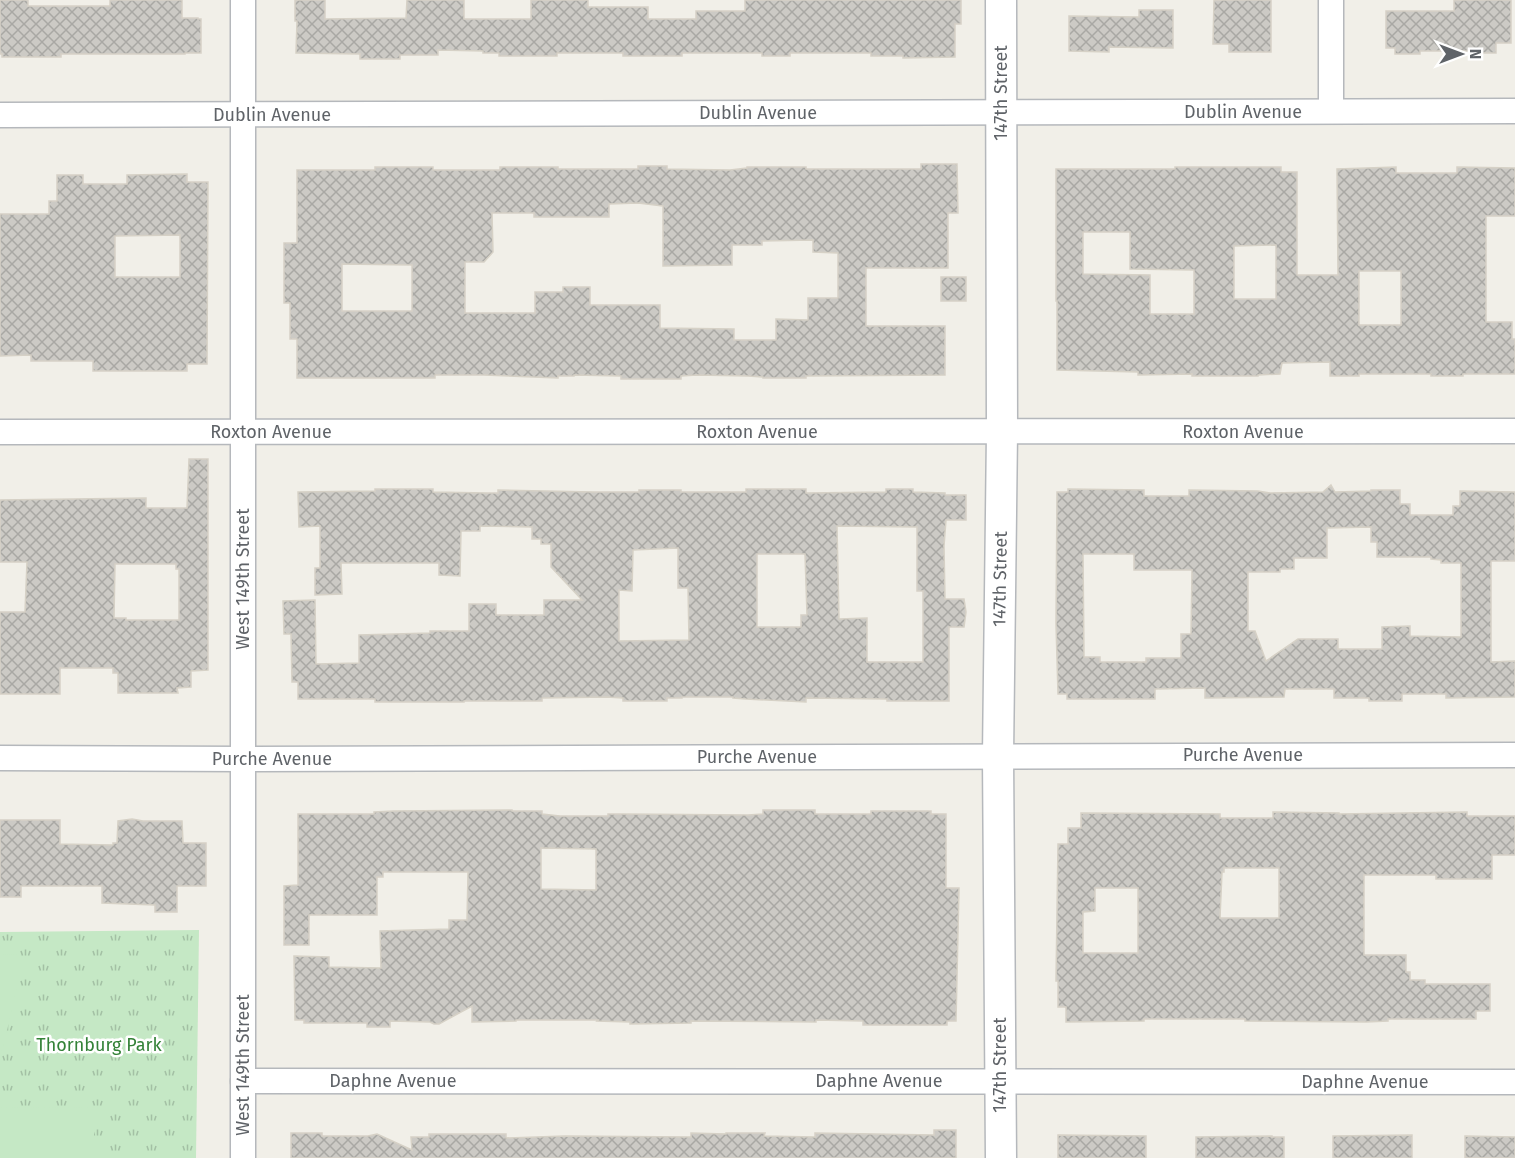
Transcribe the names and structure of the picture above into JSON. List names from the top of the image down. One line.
{"streets":{"street":["147th Street","Dublin Avenue","Roxton Avenue","West 149th Street","Purche Avenue","Daphne Avenue"]},"crossings":[["147th Street","Dublin Avenue"],["147th Street","Roxton Avenue"],["147th Street","Purche Avenue"],["147th Street","Daphne Avenue"],["Dublin Avenue","West 149th Street"],["Roxton Avenue","West 149th Street"],["West 149th Street","Purche Avenue"],["West 149th Street","Daphne Avenue"]],"parks":["Thornburg Park"],"north":"right"}
